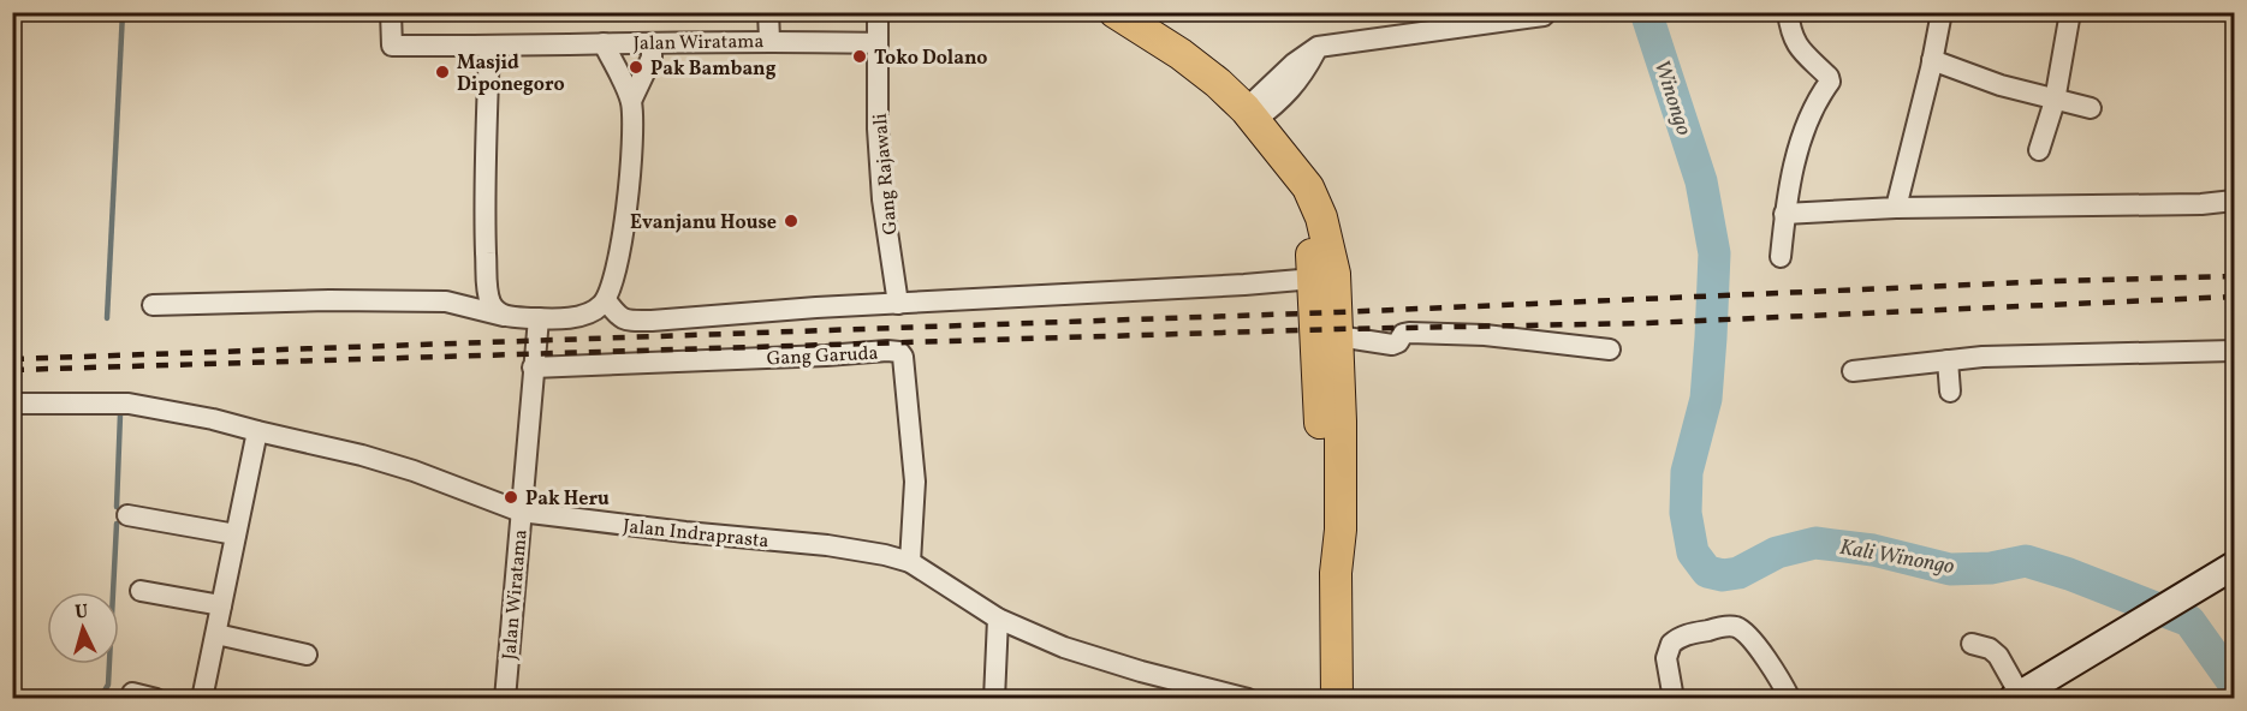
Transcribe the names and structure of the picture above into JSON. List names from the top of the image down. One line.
{"streets":{"street":["Jalan Wiratama","Gang Rajawali","Gang Garuda","Jalan Indraprasta"]},"crossings":[["Jalan Wiratama","Gang Rajawali"],["Jalan Wiratama","Gang Garuda"],["Jalan Wiratama","Jalan Indraprasta"],["Gang Garuda","Jalan Indraprasta"]],"water":["Winongo","Kali Winongo"],"places":["Toko Dolano","Pak Bambang","Masjid Diponegoro","Evanjanu House","Pak Heru"],"north":"top"}
